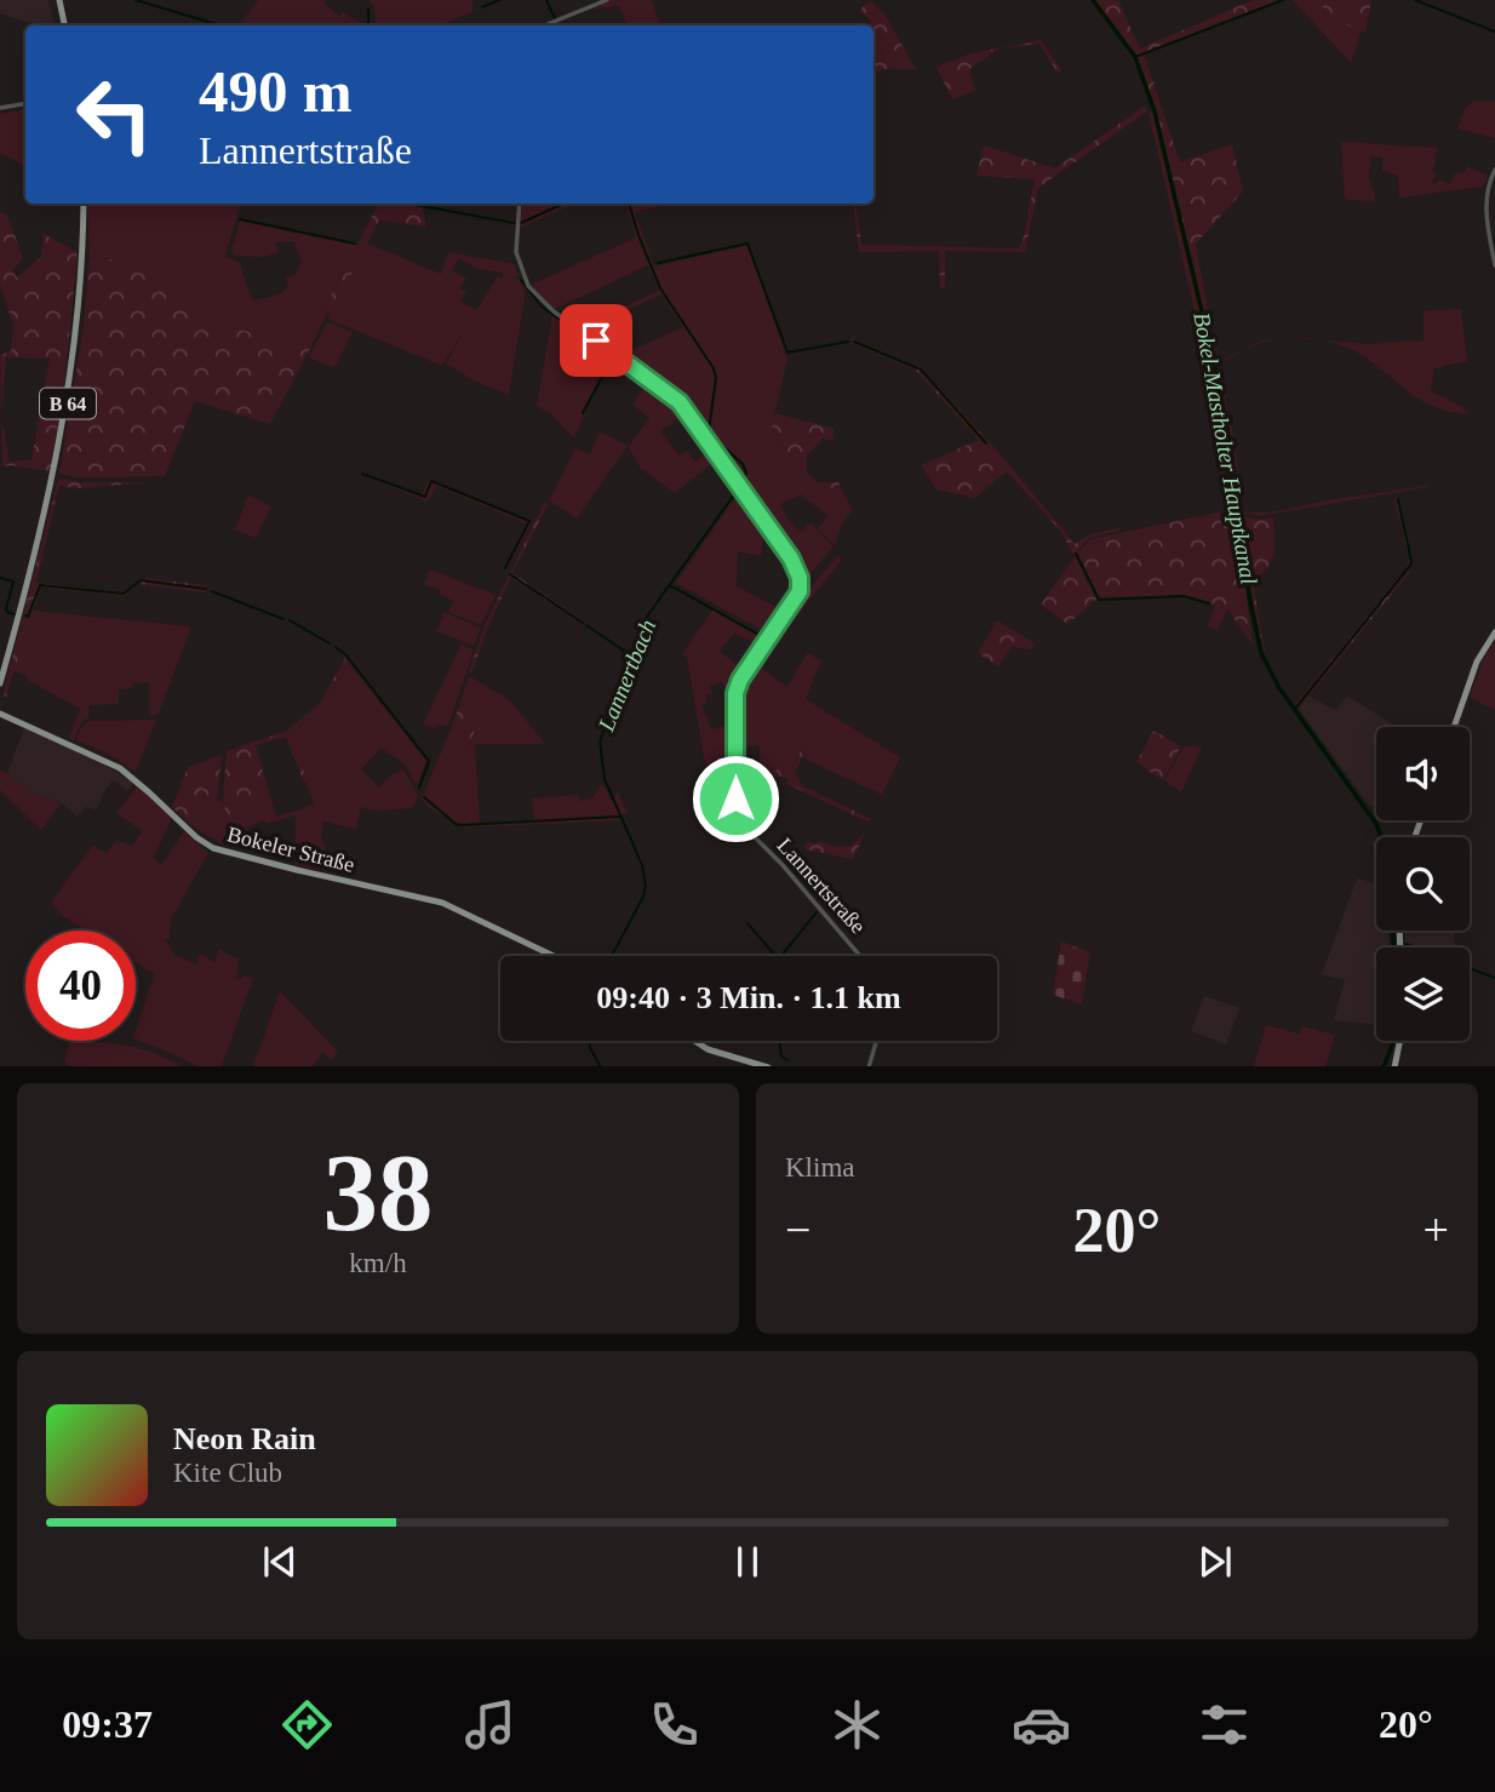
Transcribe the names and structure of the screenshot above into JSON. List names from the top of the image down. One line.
{"streets":{"main road":["B 64","Bokeler Straße"],"street":["Lannertstraße"]},"water":["Bokel-Mastholter Hauptkanal","Lannertbach"],"page":{"turn":["490 m","Lannertstraße"],"limit":"40","trip":"09:40 · 3 Min. · 1.1 km","tile":[["38","km/h"],"Klima"],"heat":["−","20°","+"],"song":["Neon Rain","Kite Club"],"tabs":["09:37","20°"]}}
